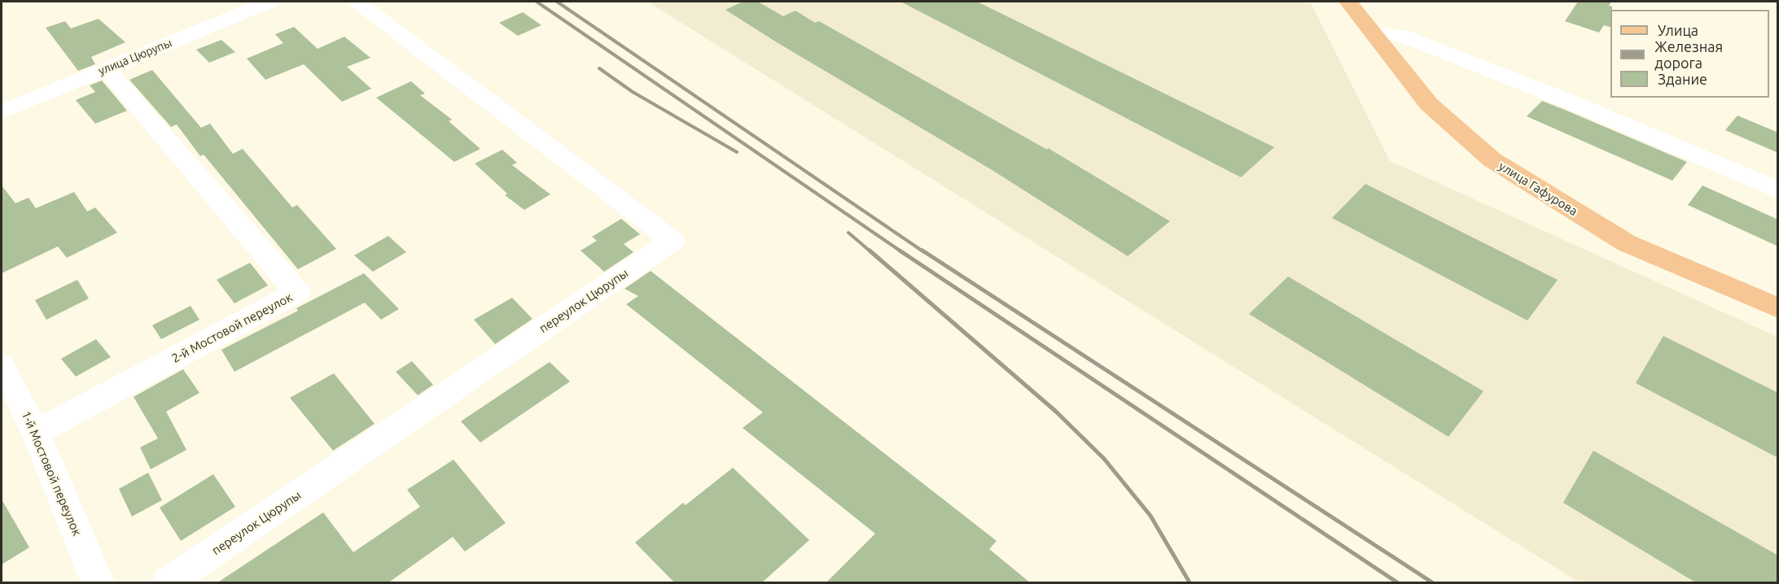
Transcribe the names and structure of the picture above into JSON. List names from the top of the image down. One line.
{"streets":{"main road":["улица Гафурова"],"street":["улица Цюрупы","переулок Цюрупы","2-й Мостовой переулок","1-й Мостовой переулок"]},"crossings":[["улица Цюрупы","2-й Мостовой переулок"],["2-й Мостовой переулок","1-й Мостовой переулок"]],"legend":["Улица","Железная дорога","Здание"]}
